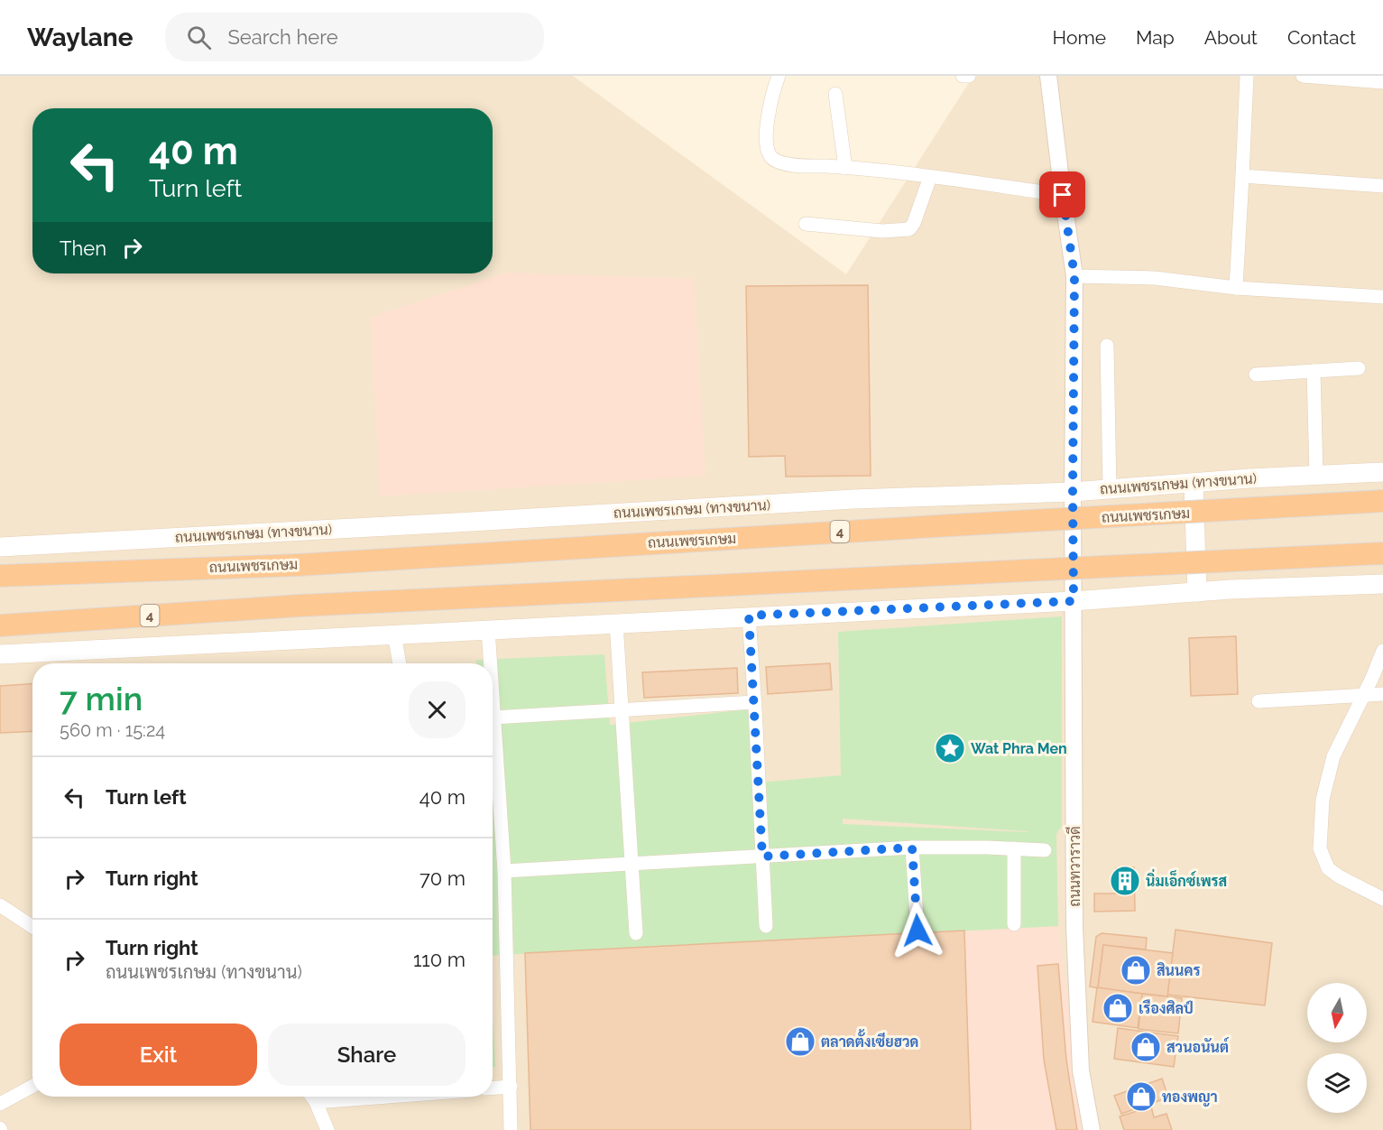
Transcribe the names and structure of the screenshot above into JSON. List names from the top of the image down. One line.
{"streets":{"highway":["ถนนเพชรเกษม","4"],"main road":["ถนนเพชรเกษม (ทางขนาน)"],"street":["ถนนทวาราวดี"]},"crossings":[["ถนนเพชรเกษม (ทางขนาน)","ถนนทวาราวดี"],["4","ถนนทวาราวดี"]],"places":{"place":["Wat Phra Men"],"building":["นิ่มเอ็กซ์เพรส"],"shop":["สินนคร","เรืองศิลป์","ตลาดตั้งเซียฮวด","สวนอนันต์","ทองพญา"]},"north":"bottom","page":{"header":"Waylane","search":"Search here","nav":["Home","Map","About","Contact"],"turn":["40 m","Turn left"],"then":"Then","heading":["7 min","560 m · 15:24"],"list":[{"name":"Turn left","value":"40 m"},{"name":"Turn right","value":"70 m"},{"name":"Turn right","note":"ถนนเพชรเกษม (ทางขนาน)","value":"110 m"}],"buttons":["Exit","Share"]}}
